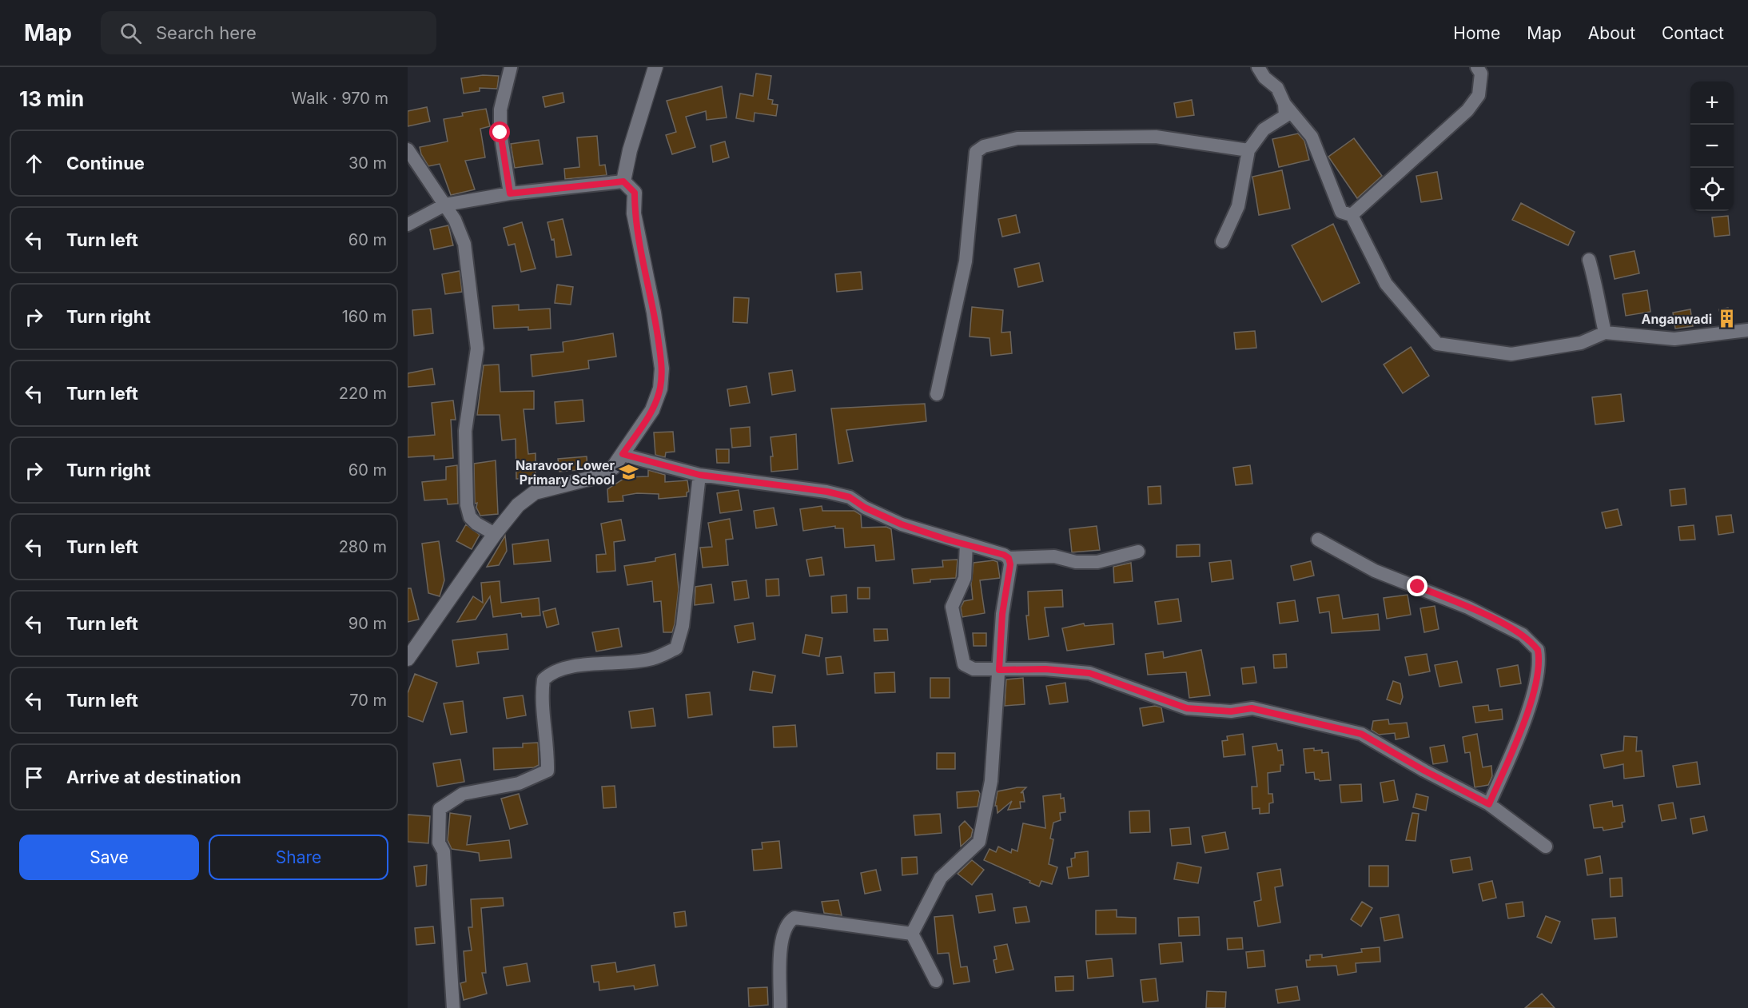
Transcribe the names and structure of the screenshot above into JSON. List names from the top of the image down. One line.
{"places":{"building":["Anganwadi"],"school or university":["Naravoor Lower Primary School"]},"page":{"header":"Map","search":"Search here","nav":["Home","Map","About","Contact"],"heading":["13 min","Walk · 970 m"],"map_buttons":["+","−"],"list":[["Continue","30 m"],["Turn left","60 m"],["Turn right","160 m"],["Turn left","220 m"],["Turn right","60 m"],["Turn left","280 m"],["Turn left","90 m"],["Turn left","70 m"],"Arrive at destination"],"buttons":["Save","Share"]}}
